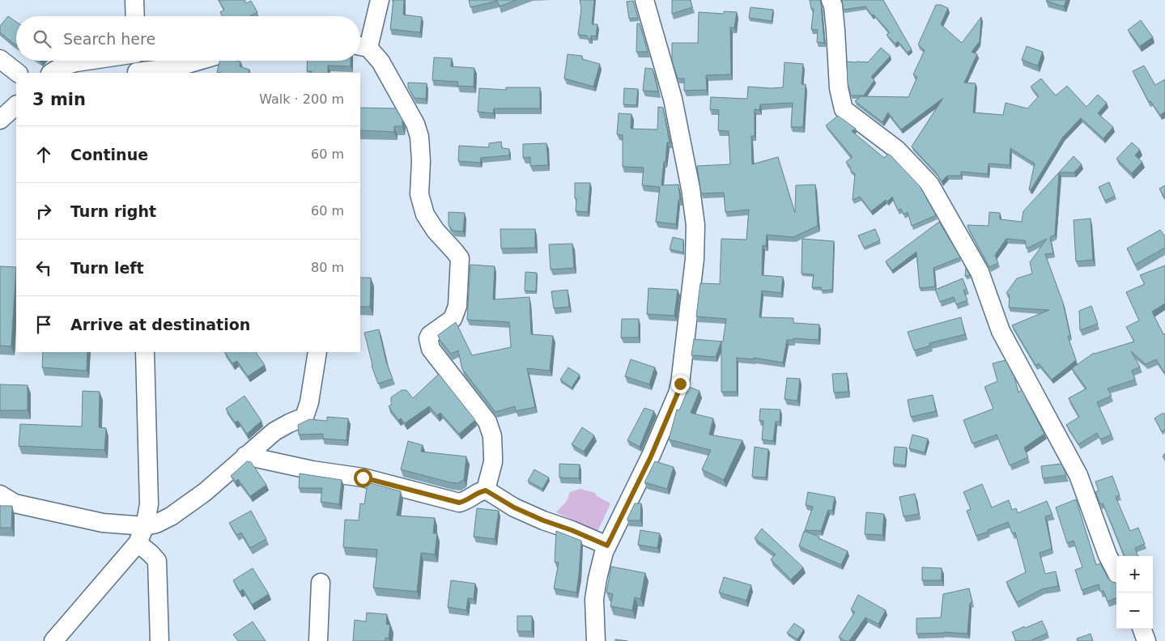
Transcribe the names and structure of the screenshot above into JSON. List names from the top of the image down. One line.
{"page":{"search":"Search here","heading":["3 min","Walk · 200 m"],"list":[["Continue","60 m"],["Turn right","60 m"],["Turn left","80 m"],"Arrive at destination"],"map_buttons":["+","−"]}}
